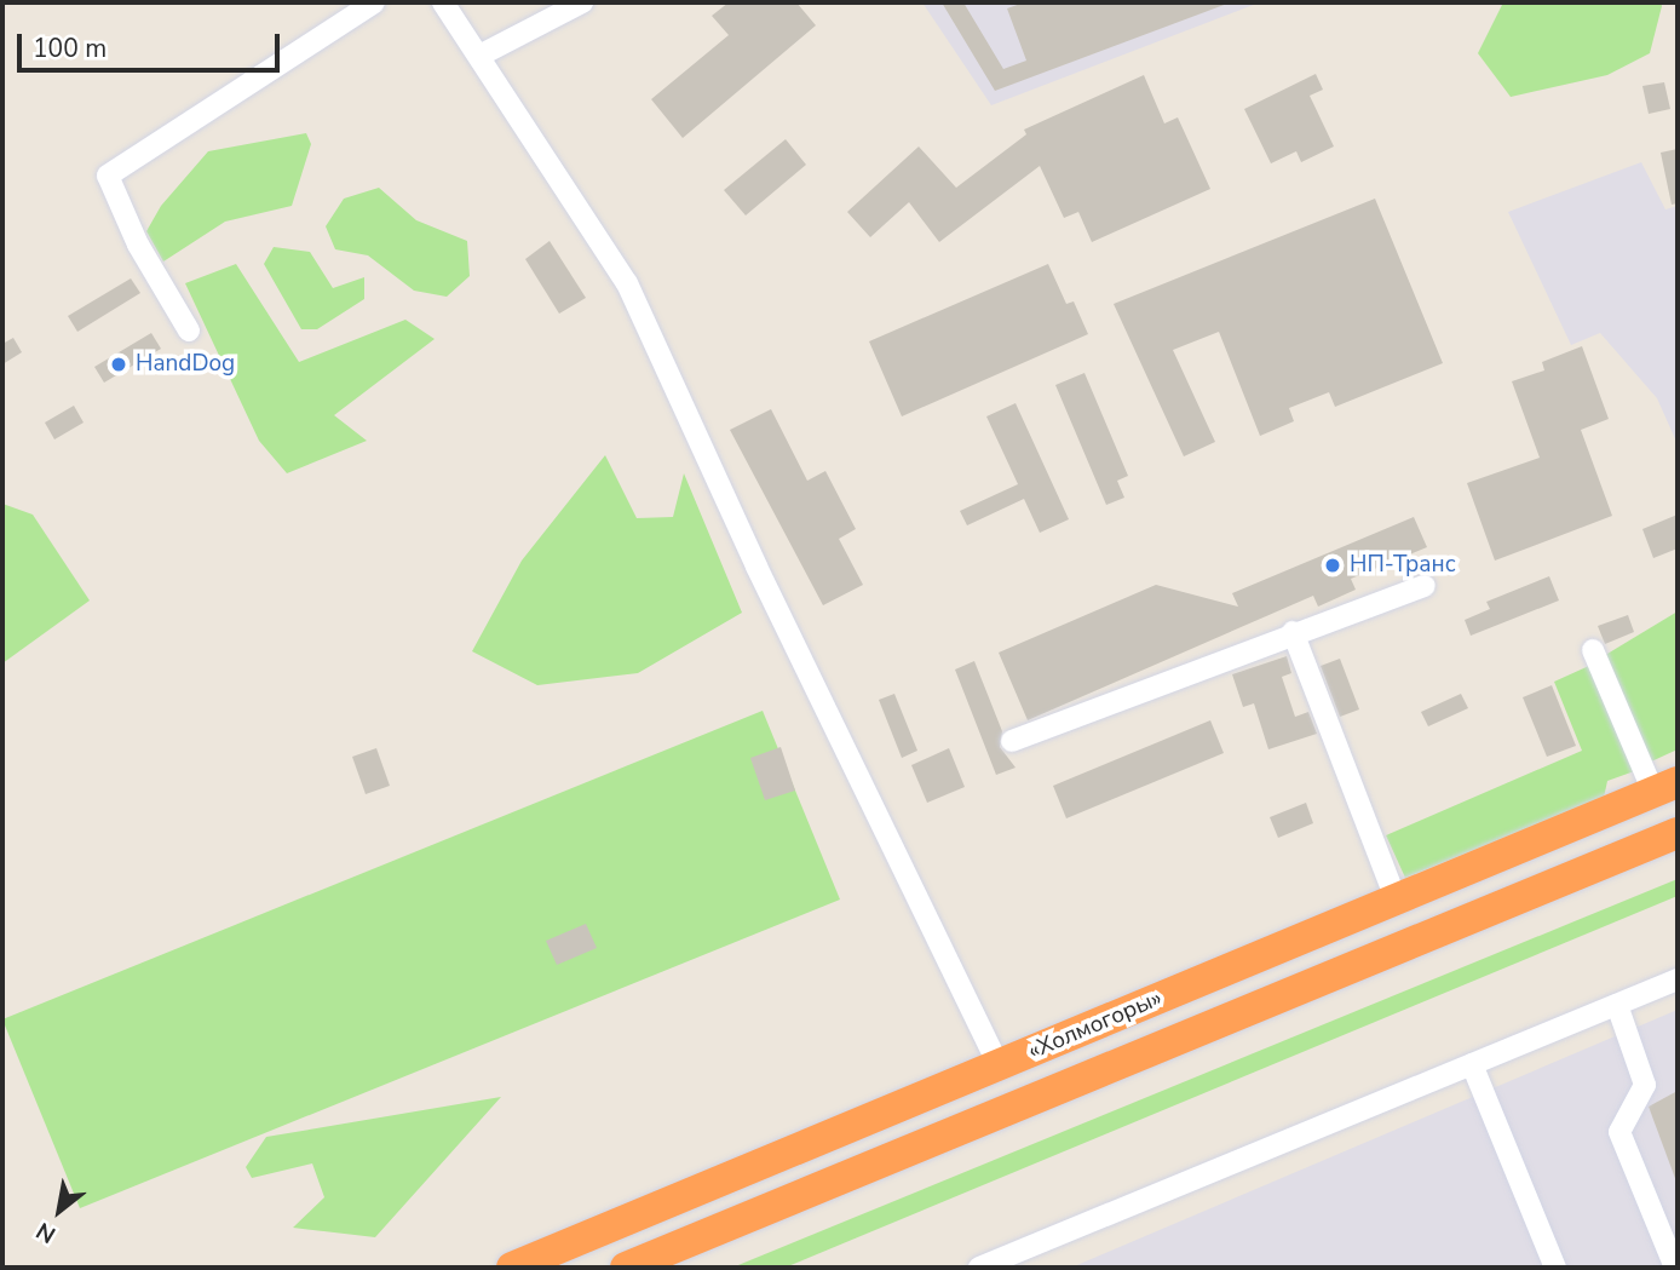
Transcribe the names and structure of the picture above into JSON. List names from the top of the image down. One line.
{"streets":{"highway":["«Холмогоры»"]},"places":["HandDog","НП-Транс"],"scale_bar":"100 m","north":"bottom left"}
